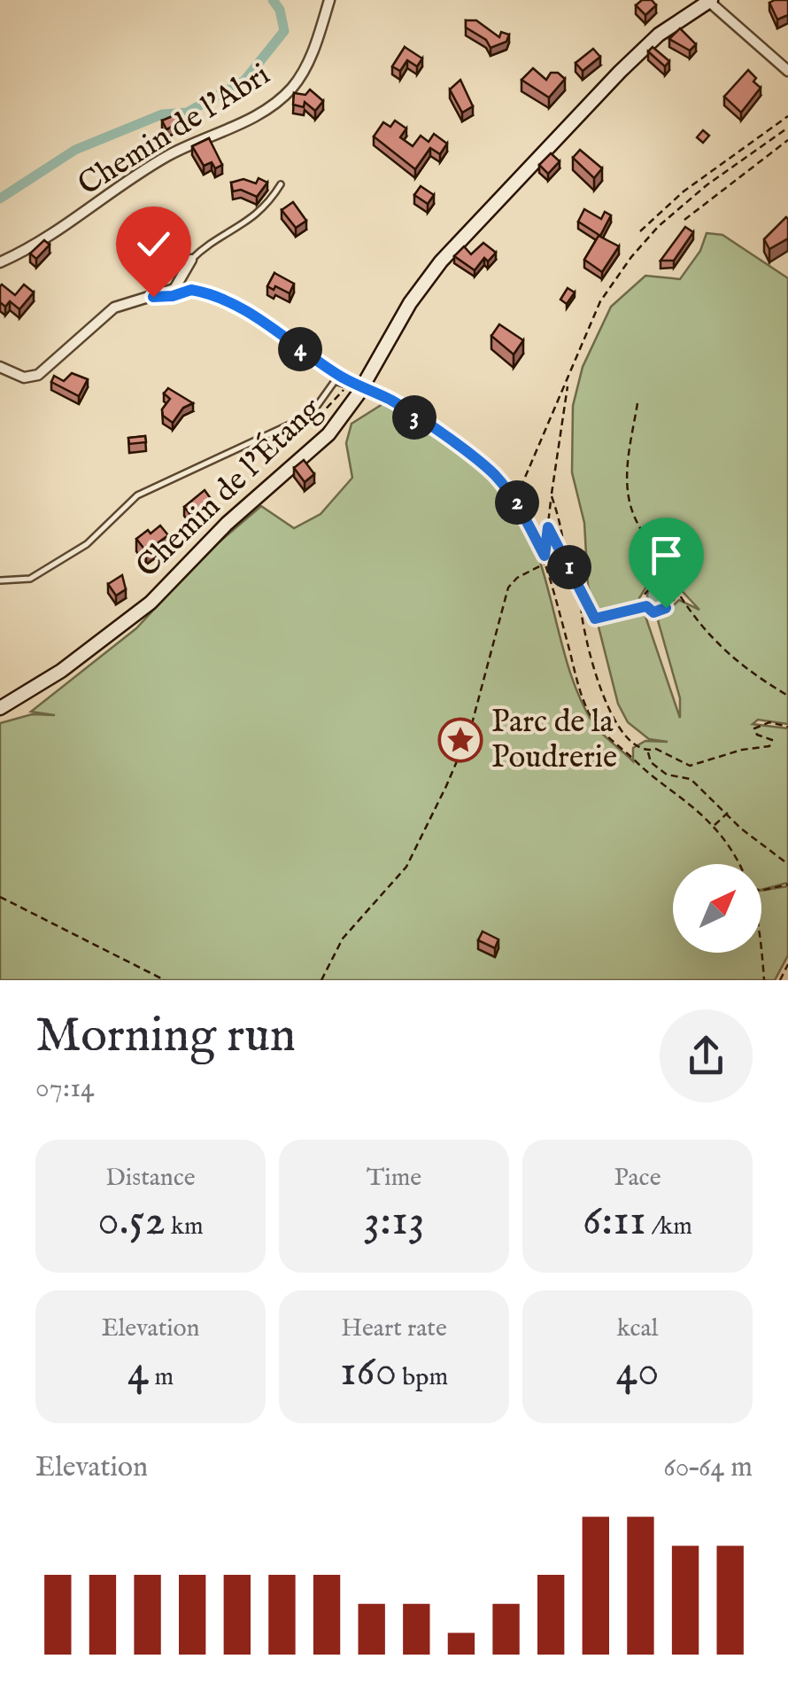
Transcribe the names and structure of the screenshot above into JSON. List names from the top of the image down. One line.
{"streets":{"main road":["Chemin de l’Étang"],"street":["Chemin de l'Abri"]},"places":{"place":["Parc de la Poudrerie"]},"north":"top right","page":{"pins":["4","3","2","1"],"heading":["Morning run","07:14"],"stats":[["Distance","0.52 km"],["Time","3:13"],["Pace","6:11 /km"],["Elevation","4 m"],["Heart rate","160 bpm"],["kcal","40"]],"chart":["Elevation","60–64 m"]}}
